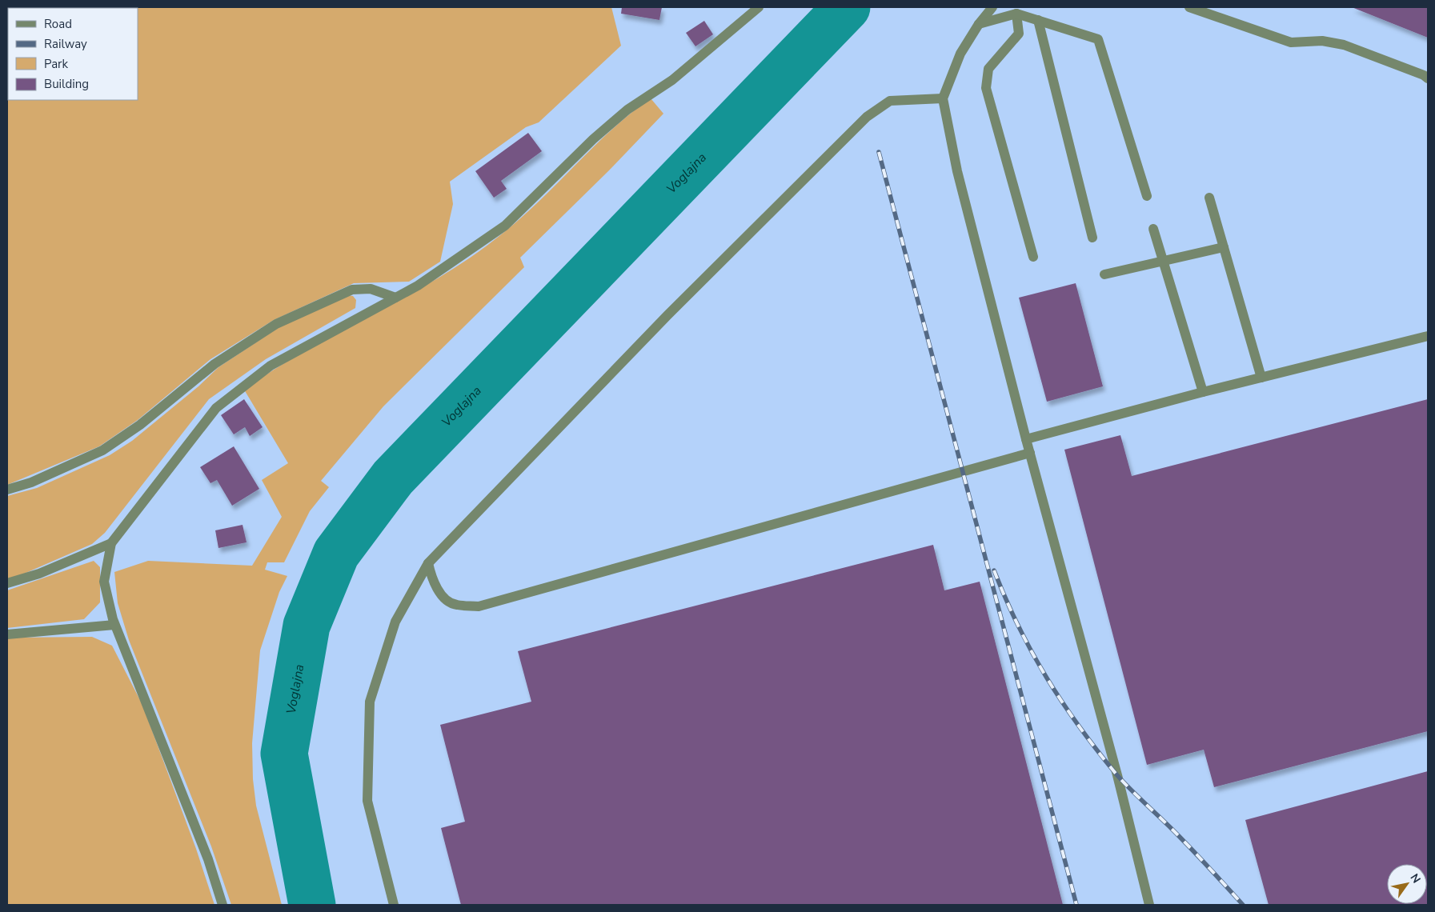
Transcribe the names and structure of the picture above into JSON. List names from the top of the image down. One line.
{"water":["Voglajna"],"legend":["Road","Railway","Park","Building"],"north":"top right"}
